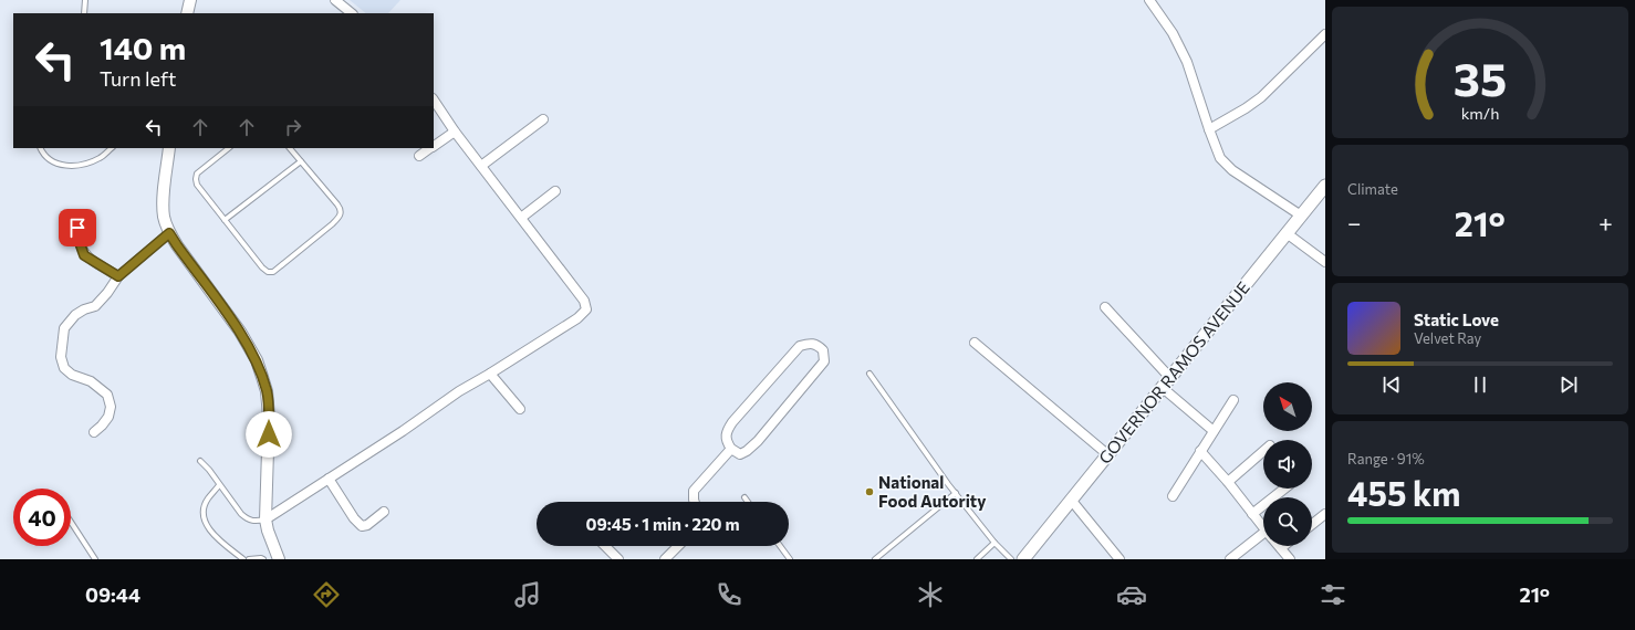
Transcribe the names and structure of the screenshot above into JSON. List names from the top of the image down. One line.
{"streets":{"main road":["GOVERNOR RAMOS AVENUE"]},"places":["National Food Autority"],"north":"top left","page":{"turn":["140 m","Turn left"],"tile":["Climate",["Range · 91%","455 km"]],"heat":["−","21°","+"],"song":["Static Love","Velvet Ray"],"limit":"40","trip":"09:45 · 1 min · 220 m","tabs":["09:44","21°"],"gauge":["35","km/h"]}}
